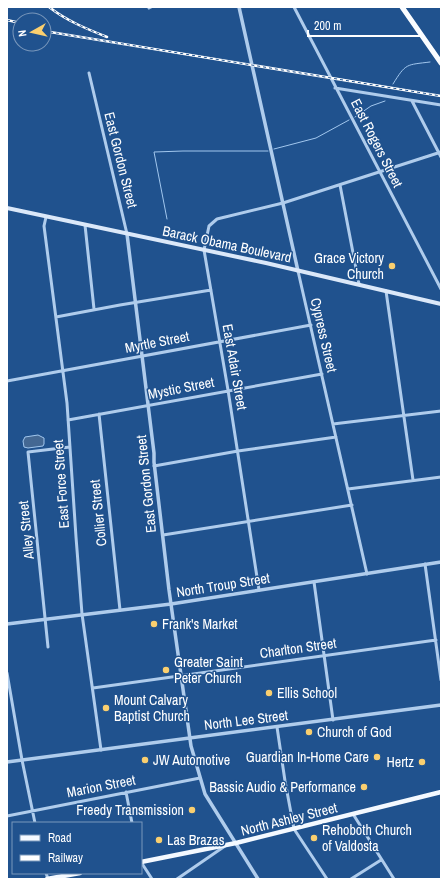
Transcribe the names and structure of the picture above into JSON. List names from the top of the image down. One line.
{"streets":{"main road":["Barack Obama Boulevard","North Ashley Street"],"street":["East Rogers Street","East Gordon Street","Cypress Street","Myrtle Street","East Adair Street","Mystic Street","East Force Street","Collier Street","Alley Street","North Troup Street","Charlton Street","North Lee Street","Marion Street"]},"crossings":[["East Rogers Street","East Adair Street"],["East Gordon Street","Barack Obama Boulevard"],["East Gordon Street","Myrtle Street"],["East Gordon Street","Mystic Street"],["East Gordon Street","North Troup Street"],["East Gordon Street","Charlton Street"],["East Gordon Street","North Lee Street"],["East Gordon Street","Marion Street"],["East Gordon Street","North Ashley Street"],["Barack Obama Boulevard","Cypress Street"],["Barack Obama Boulevard","East Adair Street"],["Barack Obama Boulevard","East Force Street"],["Cypress Street","Myrtle Street"],["Cypress Street","East Adair Street"],["Cypress Street","Mystic Street"],["Cypress Street","North Troup Street"],["Myrtle Street","East Adair Street"],["Myrtle Street","East Force Street"],["East Adair Street","Mystic Street"],["East Adair Street","North Troup Street"],["Mystic Street","East Force Street"],["Mystic Street","Collier Street"],["East Force Street","Alley Street"],["East Force Street","North Troup Street"],["East Force Street","Charlton Street"],["East Force Street","North Lee Street"],["Collier Street","North Troup Street"],["Alley Street","North Troup Street"]],"places":["Grace Victory Church","Frank's Market","Greater Saint Peter Church","Ellis School","Mount Calvary Baptist Church","Church of God","Guardian In-Home Care","JW Automotive","Hertz","Bassic Audio & Performance","Freedy Transmission","Rehoboth Church of Valdosta","Las Brazas"],"legend":["Road","Railway"],"scale_bar":"200 m","north":"left"}
